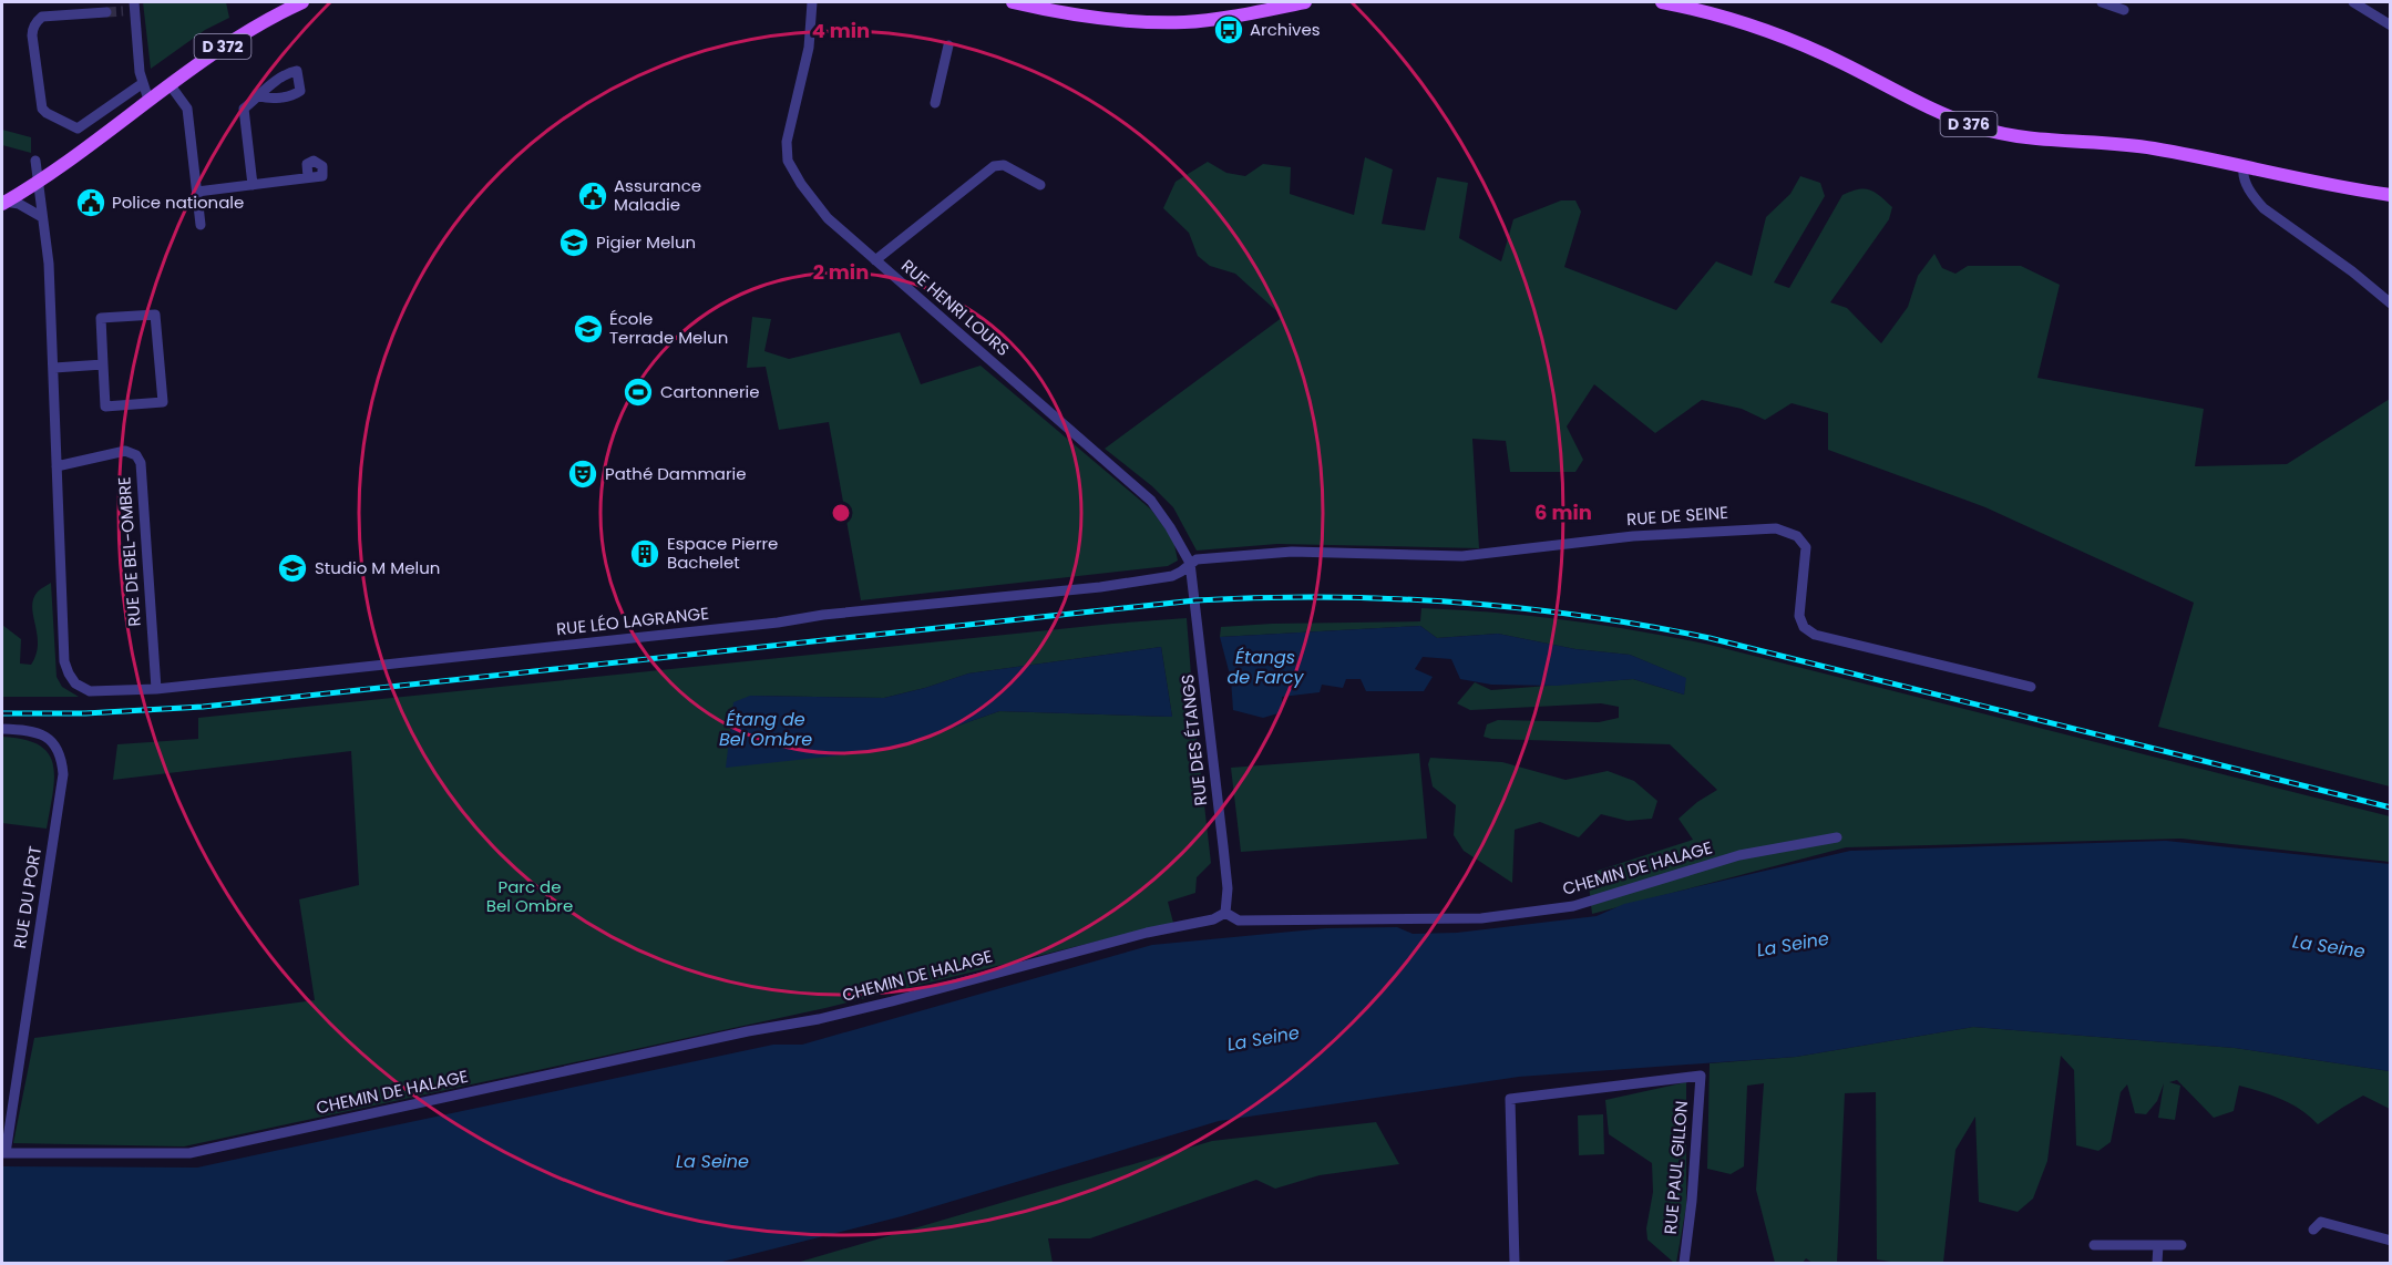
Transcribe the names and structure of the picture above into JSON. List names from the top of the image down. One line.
{"streets":{"main road":["D 372","D 376"],"street":["RUE HENRI LOURS","RUE DE SEINE","RUE DE BEL-OMBRE","RUE LÉO LAGRANGE","RUE DES ÉTANGS","CHEMIN DE HALAGE","RUE DU PORT","RUE PAUL GILLON"]},"crossings":[["RUE HENRI LOURS","RUE DE SEINE"],["RUE HENRI LOURS","RUE LÉO LAGRANGE"],["RUE HENRI LOURS","RUE DES ÉTANGS"],["RUE DE SEINE","RUE LÉO LAGRANGE"],["RUE DE SEINE","RUE DES ÉTANGS"],["RUE DE BEL-OMBRE","RUE LÉO LAGRANGE"],["RUE LÉO LAGRANGE","RUE DES ÉTANGS"],["RUE DES ÉTANGS","CHEMIN DE HALAGE"],["CHEMIN DE HALAGE","RUE DU PORT"]],"water":["Étangs de Farcy","Étang de Bel Ombre","La Seine"],"parks":["Parc de Bel Ombre"],"places":{"bus stop":["Archives"],"public building":["Assurance Maladie","Police nationale"],"school or university":["Pigier Melun","École Terrade Melun","Studio M Melun"],"sports":["Cartonnerie"],"theatre":["Pathé Dammarie"],"building":["Espace Pierre Bachelet"]},"rings":["4 min","2 min","6 min"]}
